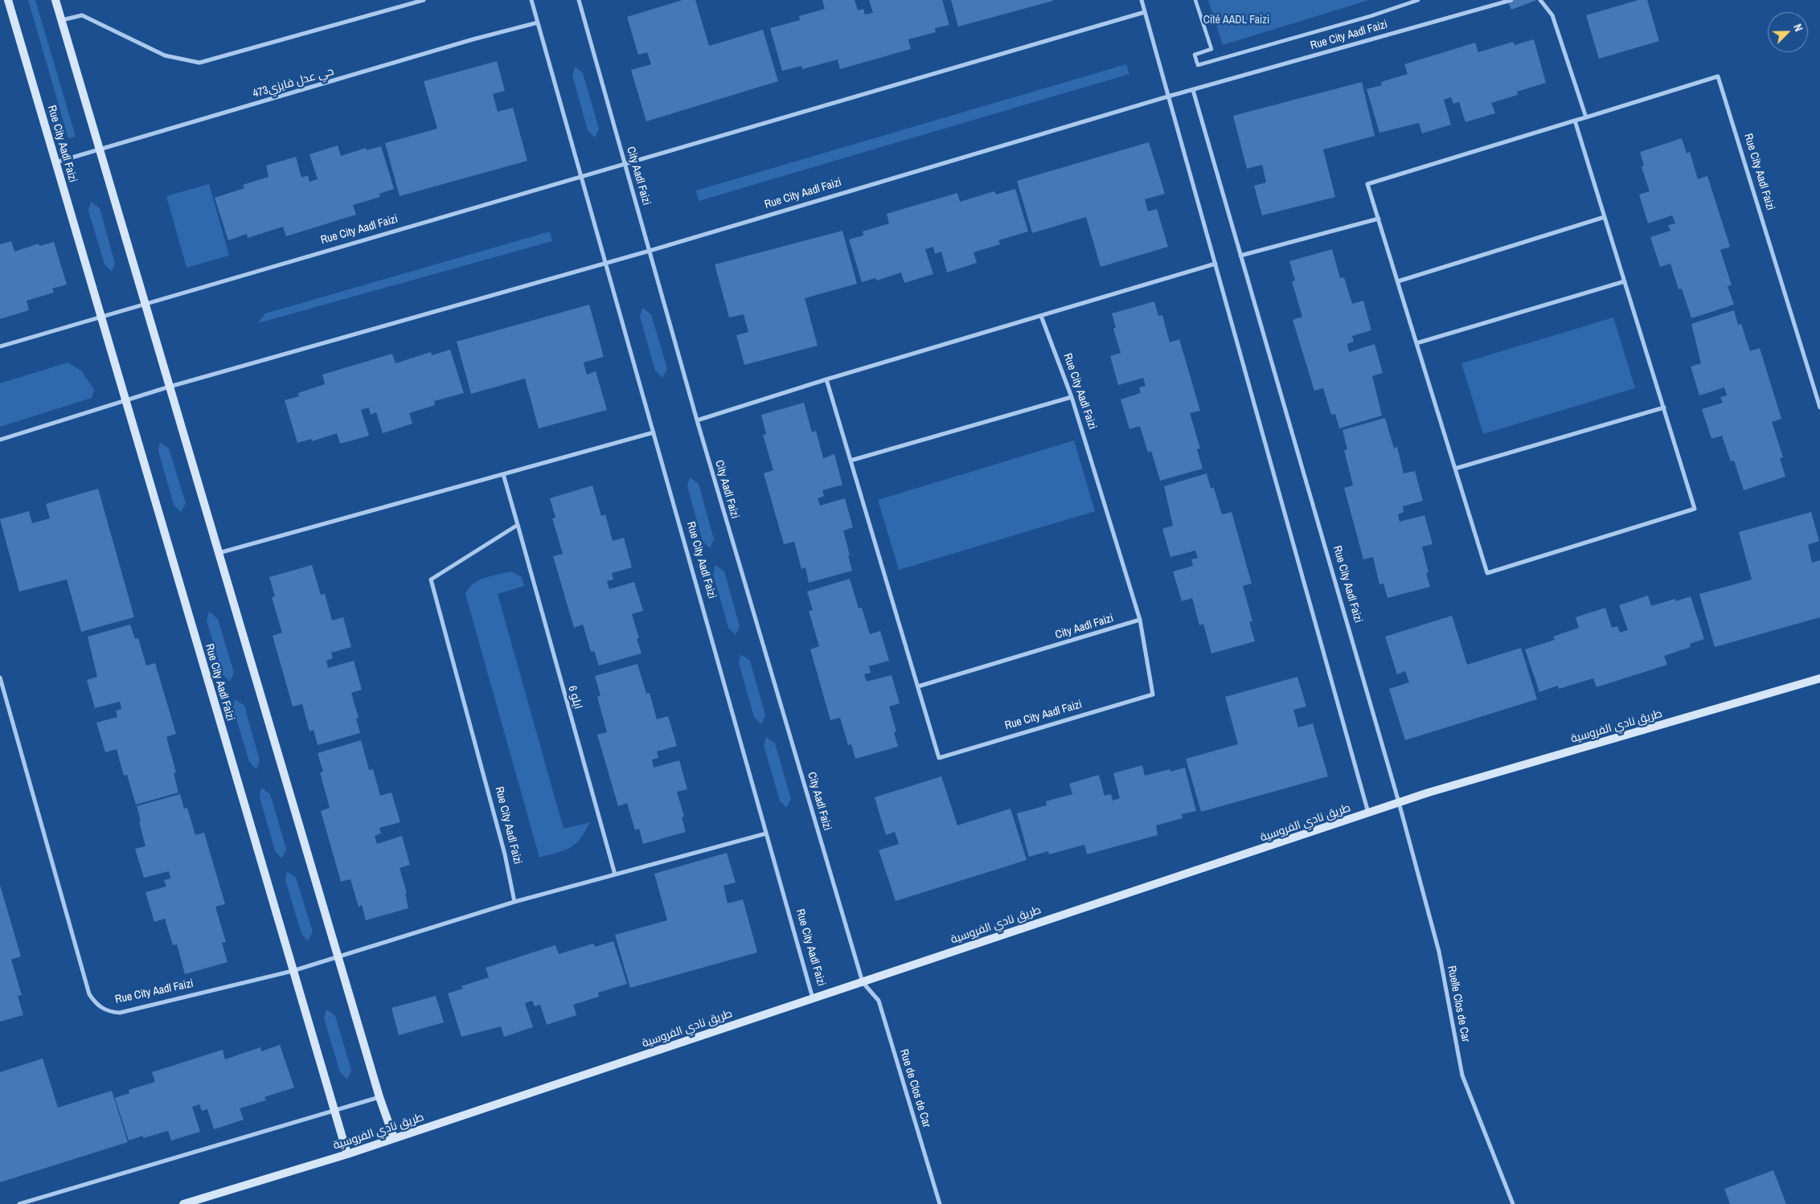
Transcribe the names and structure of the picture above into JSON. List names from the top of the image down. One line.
{"streets":{"main road":["Rue City Aadl Faizi","طريق نادي الفروسية"],"street":["473حي عدل فايزي","City Aadl Faizi","ايلو 6","Ruelle Clos de Car","Rue de Clos de Car"]},"crossings":[["Rue City Aadl Faizi","473حي عدل فايزي"],["Rue City Aadl Faizi","City Aadl Faizi"],["Rue City Aadl Faizi","ايلو 6"],["Rue City Aadl Faizi","طريق نادي الفروسية"],["Rue City Aadl Faizi","Ruelle Clos de Car"],["City Aadl Faizi","طريق نادي الفروسية"],["City Aadl Faizi","Rue de Clos de Car"],["طريق نادي الفروسية","Ruelle Clos de Car"],["طريق نادي الفروسية","Rue de Clos de Car"]],"parks":["Cité AADL Faizi"],"north":"top right"}
